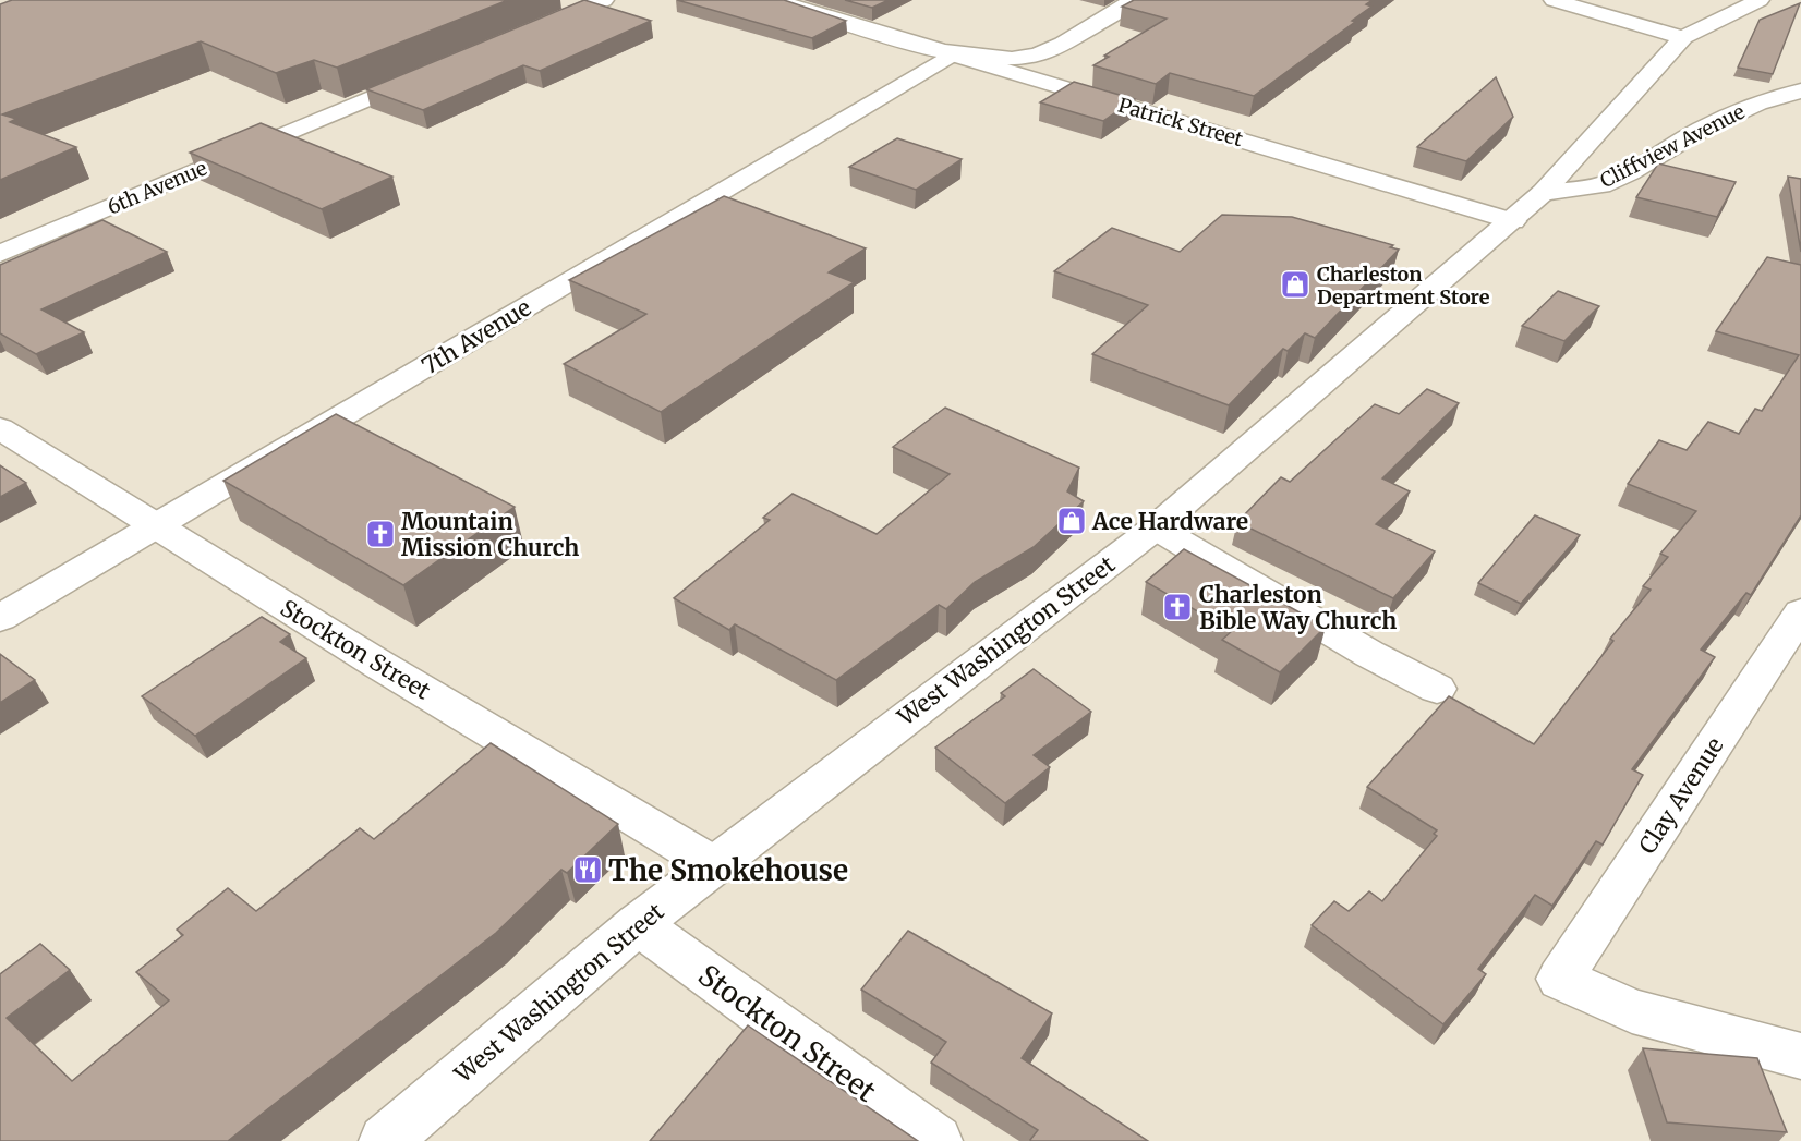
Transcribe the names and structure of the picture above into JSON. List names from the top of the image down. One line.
{"streets":{"street":["Patrick Street","Cliffview Avenue","6th Avenue","7th Avenue","West Washington Street","Stockton Street","Clay Avenue"]},"crossings":[["Patrick Street","7th Avenue"],["Patrick Street","West Washington Street"],["Cliffview Avenue","West Washington Street"],["7th Avenue","Stockton Street"],["West Washington Street","Stockton Street"]],"places":{"shop":["Charleston Department Store","Ace Hardware"],"church":["Mountain Mission Church","Charleston Bible Way Church"],"restaurant":["The Smokehouse"]}}
